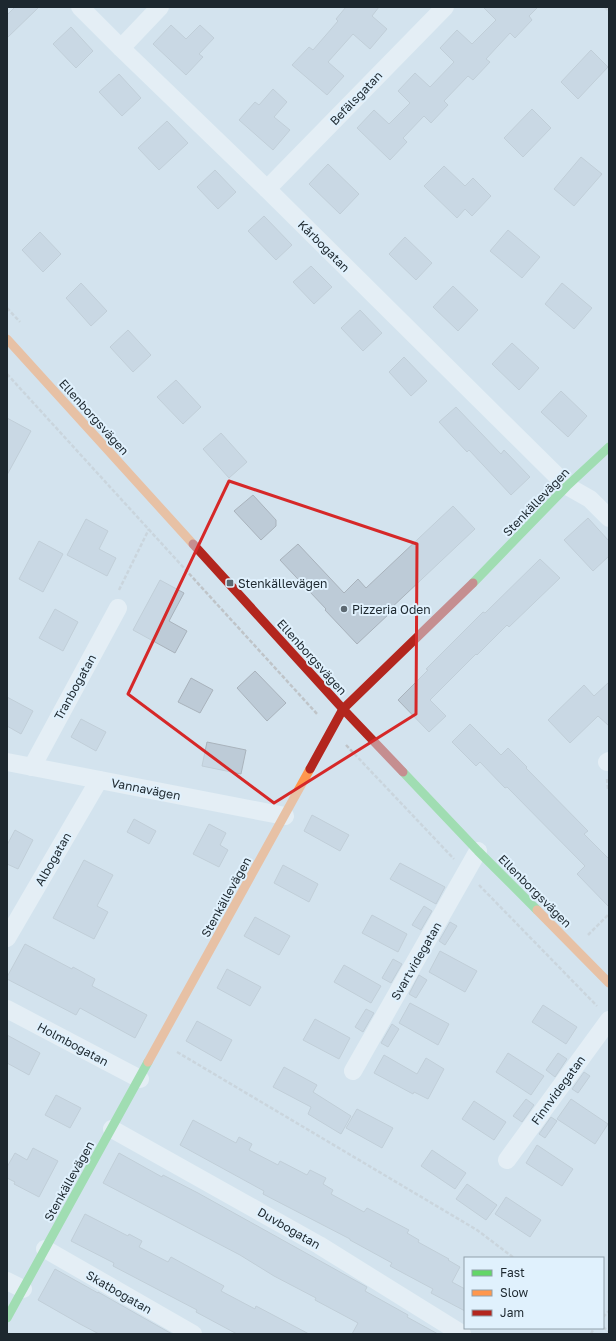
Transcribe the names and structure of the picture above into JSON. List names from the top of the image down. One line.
{"streets":{"street":["Befälsgatan","Kårbogatan","Ellenborgsvägen","Stenkällevägen","Tranbogatan","Vannavägen","Albogatan","Svartvidegatan","Holmbogatan","Finnvidegatan","Duvbogatan","Skatbogatan"]},"crossings":[["Befälsgatan","Kårbogatan"],["Kårbogatan","Stenkällevägen"],["Ellenborgsvägen","Stenkällevägen"],["Ellenborgsvägen","Svartvidegatan"],["Stenkällevägen","Vannavägen"],["Stenkällevägen","Holmbogatan"],["Stenkällevägen","Duvbogatan"],["Stenkällevägen","Skatbogatan"],["Tranbogatan","Vannavägen"],["Vannavägen","Albogatan"]],"places":{"transit":["Stenkällevägen"],"other":["Pizzeria Oden"]},"legend":["Fast","Slow","Jam"]}
